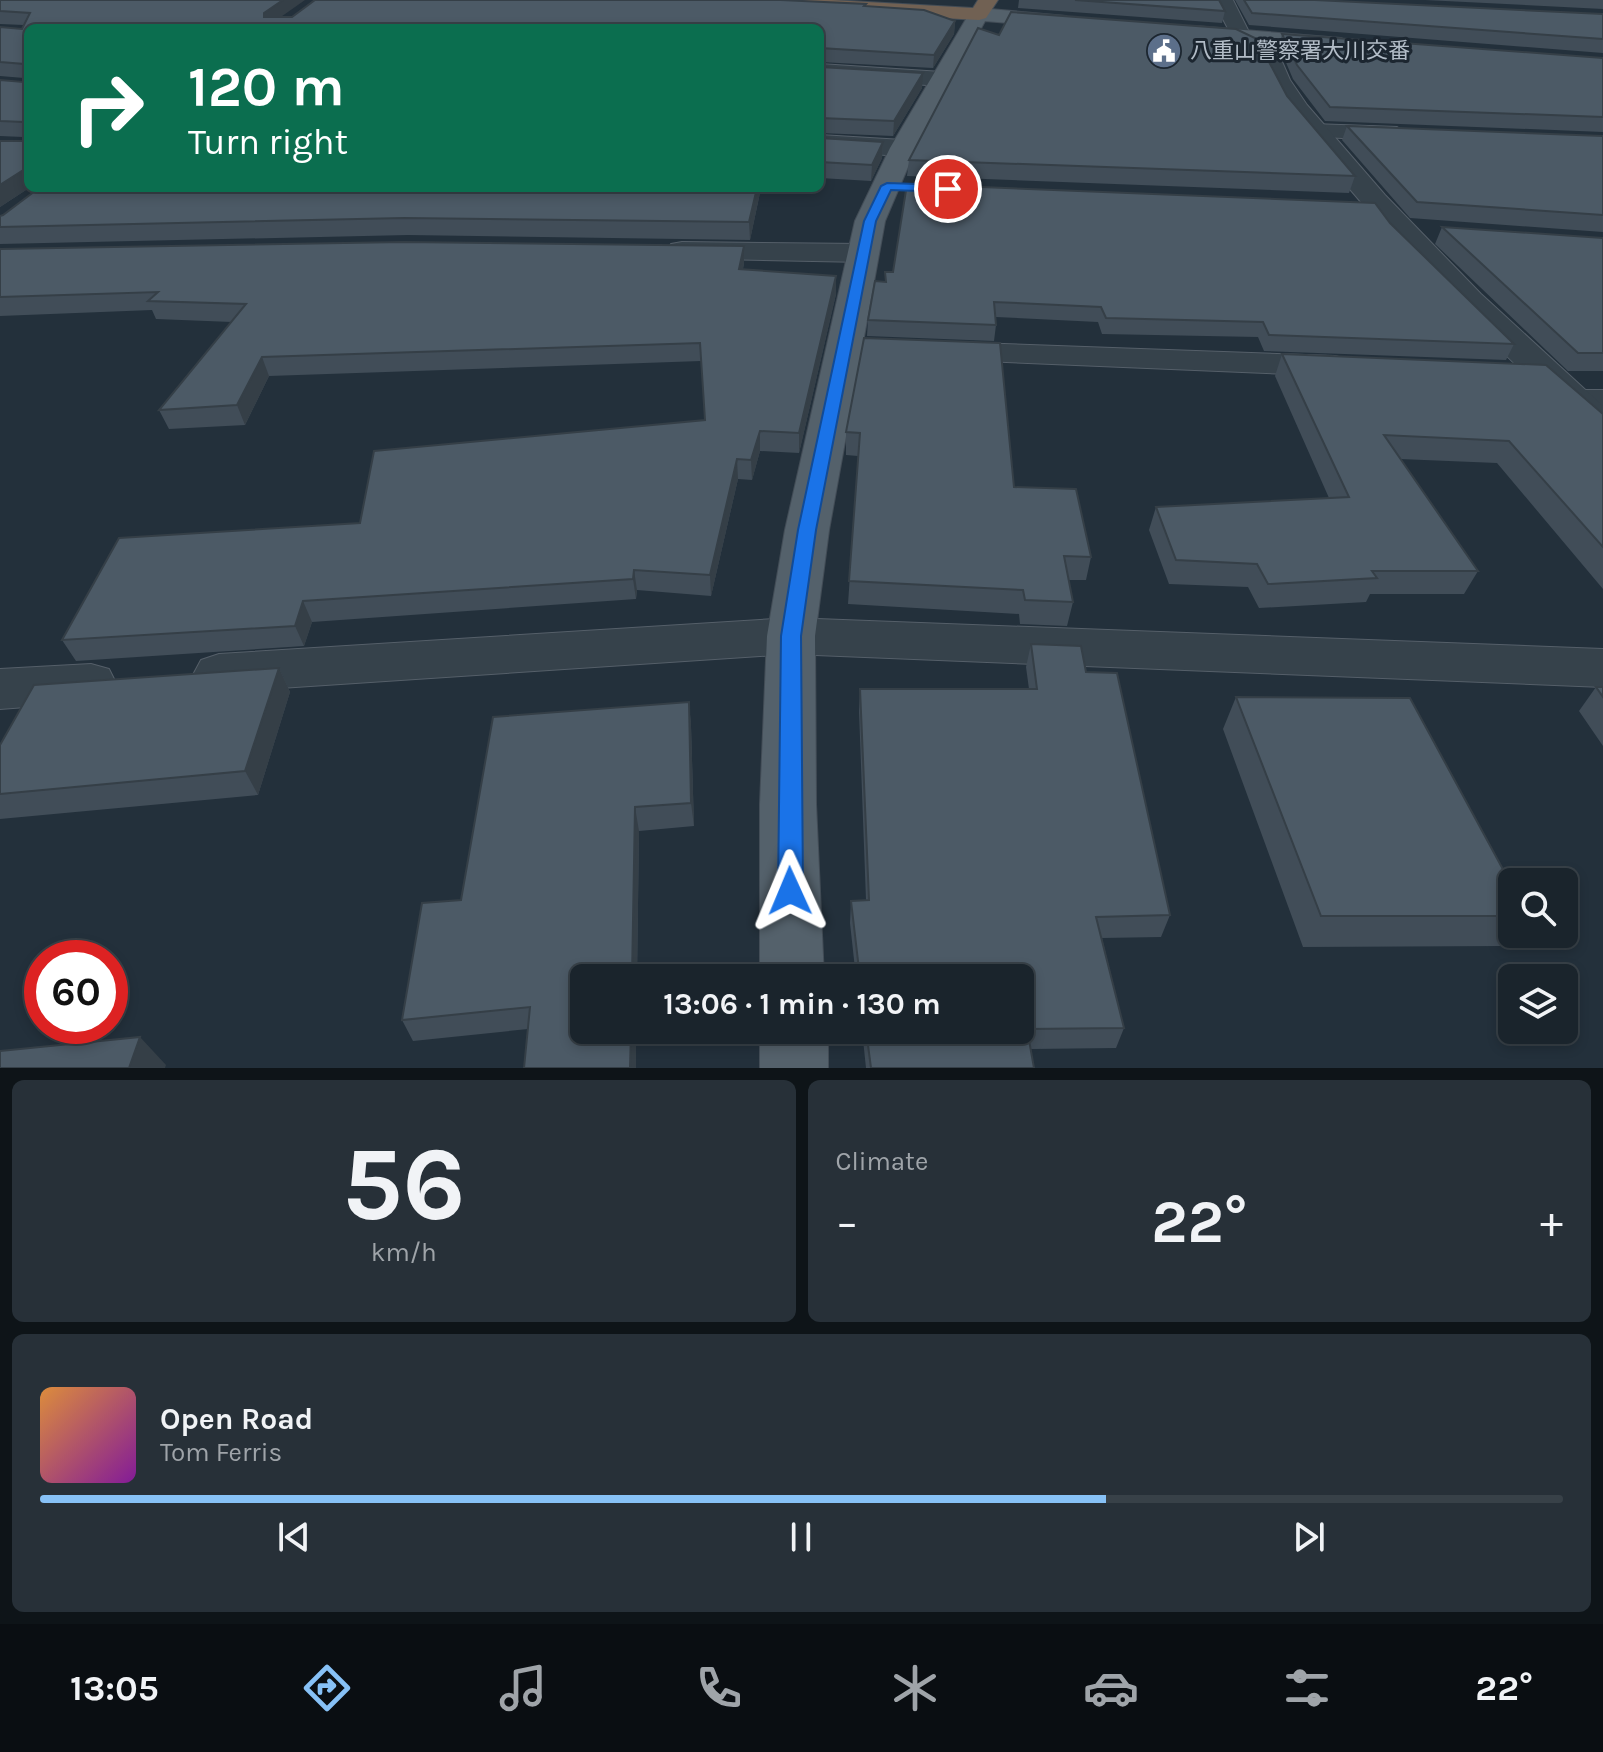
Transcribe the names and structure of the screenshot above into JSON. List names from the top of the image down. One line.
{"places":{"public building":["八重山警察署大川交番"]},"page":{"turn":["120 m","Turn right"],"limit":"60","trip":"13:06 · 1 min · 130 m","tile":[["56","km/h"],"Climate"],"heat":["−","22°","+"],"song":["Open Road","Tom Ferris"],"tabs":["13:05","22°"]}}
